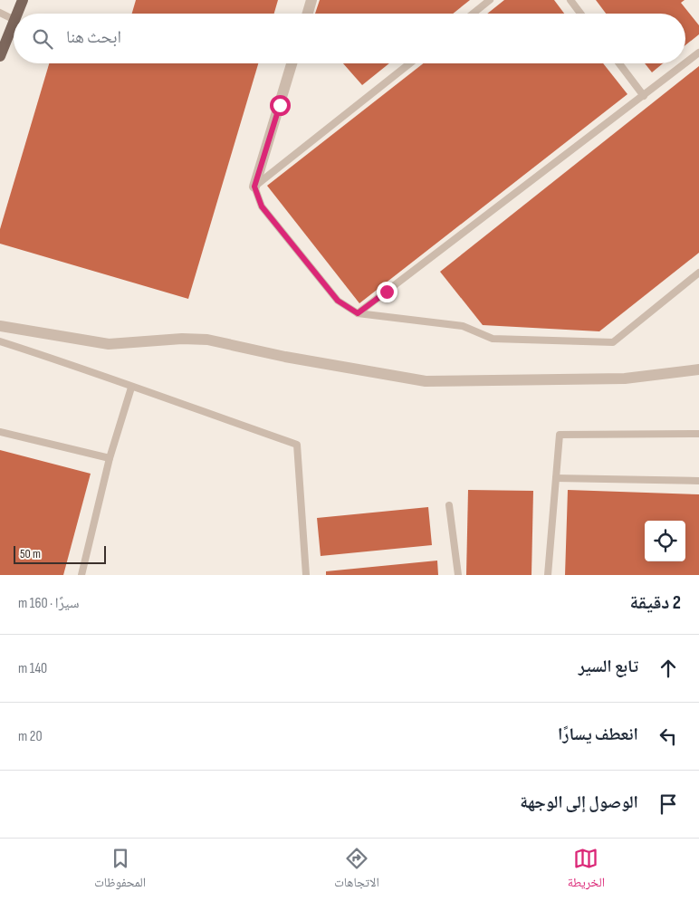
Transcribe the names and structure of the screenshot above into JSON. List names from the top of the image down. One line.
{"scale_bar":"50 m","page":{"search":"ابحث هنا","scale":"50 m","heading":["2 دقيقة","سيرًا · 160 m"],"list":[["تابع السير","140 m"],["انعطف يسارًا","20 m"],"الوصول إلى الوجهة"],"nav":["الخريطة","الاتجاهات","المحفوظات"]}}
